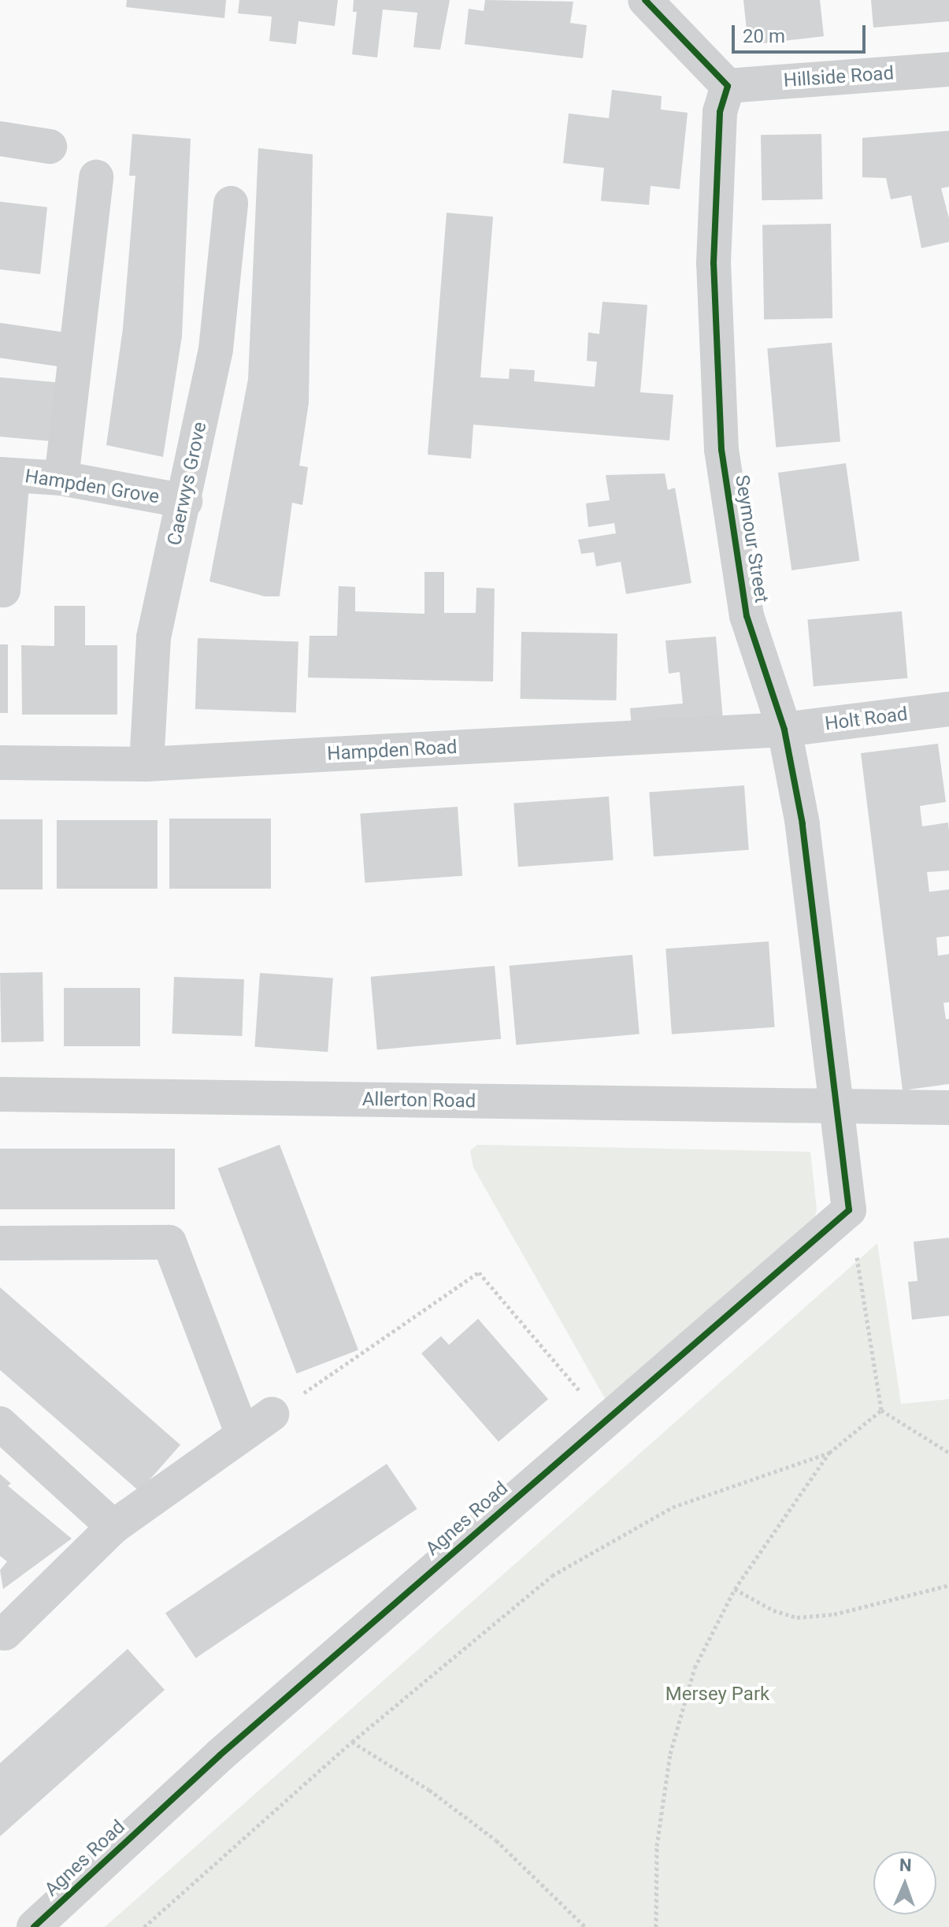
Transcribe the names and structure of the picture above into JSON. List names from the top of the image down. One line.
{"streets":{"street":["Hillside Road","Caerwys Grove","Hampden Grove","Seymour Street","Holt Road","Hampden Road","Allerton Road","Agnes Road"]},"crossings":[["Hillside Road","Seymour Street"],["Caerwys Grove","Hampden Grove"],["Caerwys Grove","Hampden Road"],["Seymour Street","Holt Road"],["Seymour Street","Hampden Road"],["Seymour Street","Allerton Road"],["Holt Road","Hampden Road"]],"parks":["Mersey Park"],"scale_bar":"20 m","north":"top"}
